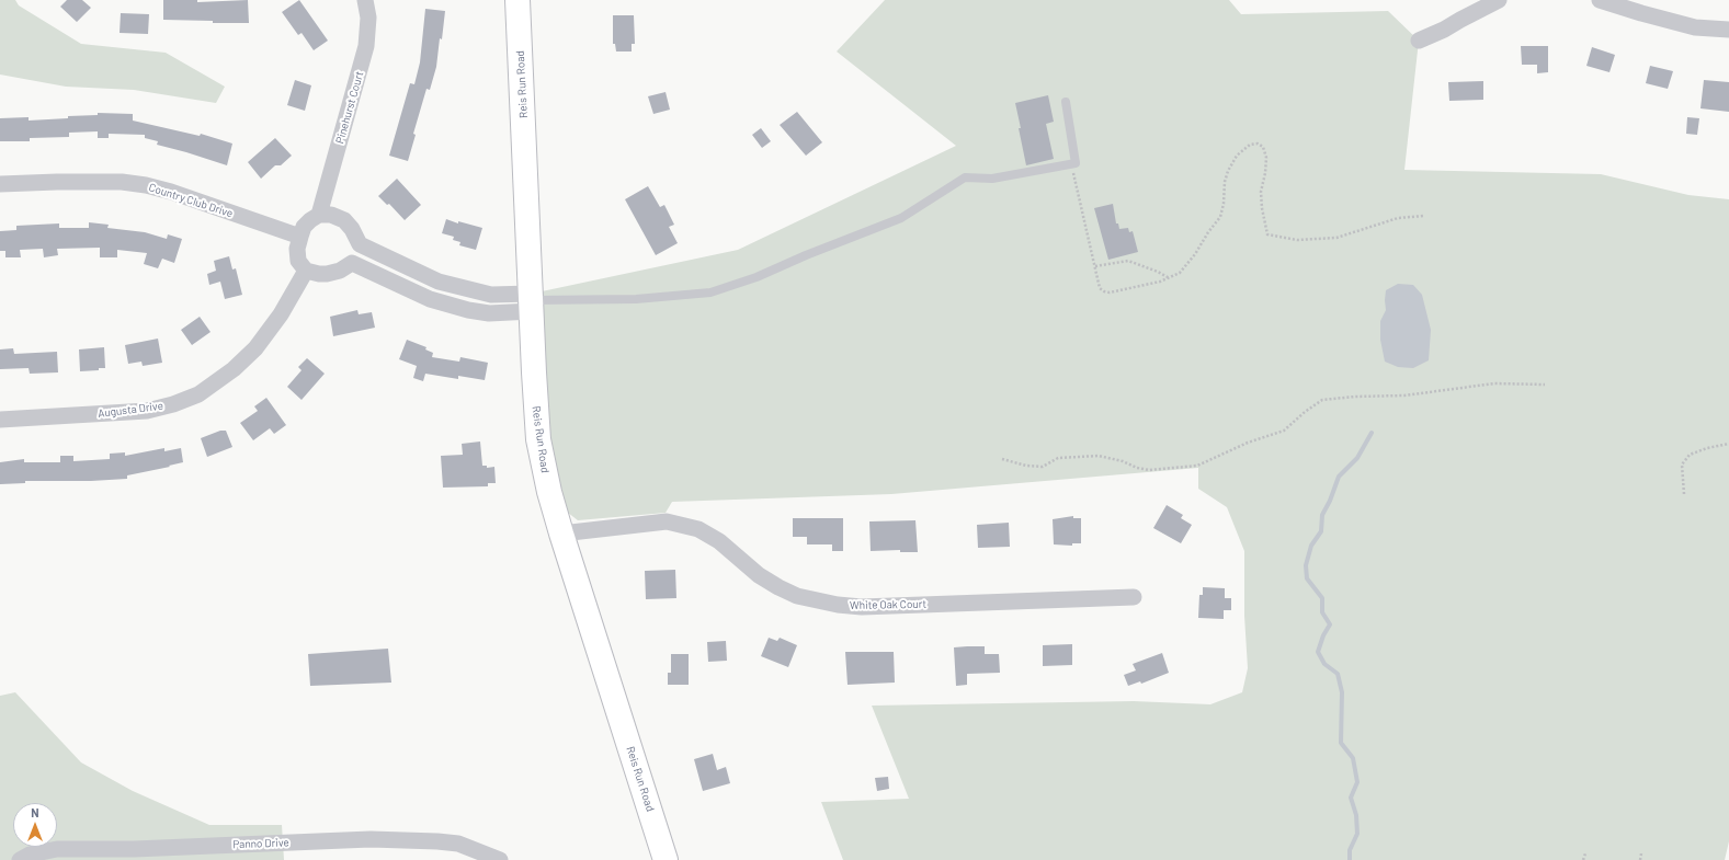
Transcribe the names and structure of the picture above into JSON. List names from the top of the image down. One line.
{"streets":{"main road":["Reis Run Road"],"street":["Pinehurst Court","Country Club Drive","Augusta Drive","White Oak Court","Panno Drive"]},"crossings":[["Reis Run Road","White Oak Court"],["Pinehurst Court","Country Club Drive"],["Pinehurst Court","Augusta Drive"],["Country Club Drive","Augusta Drive"]],"north":"top"}
